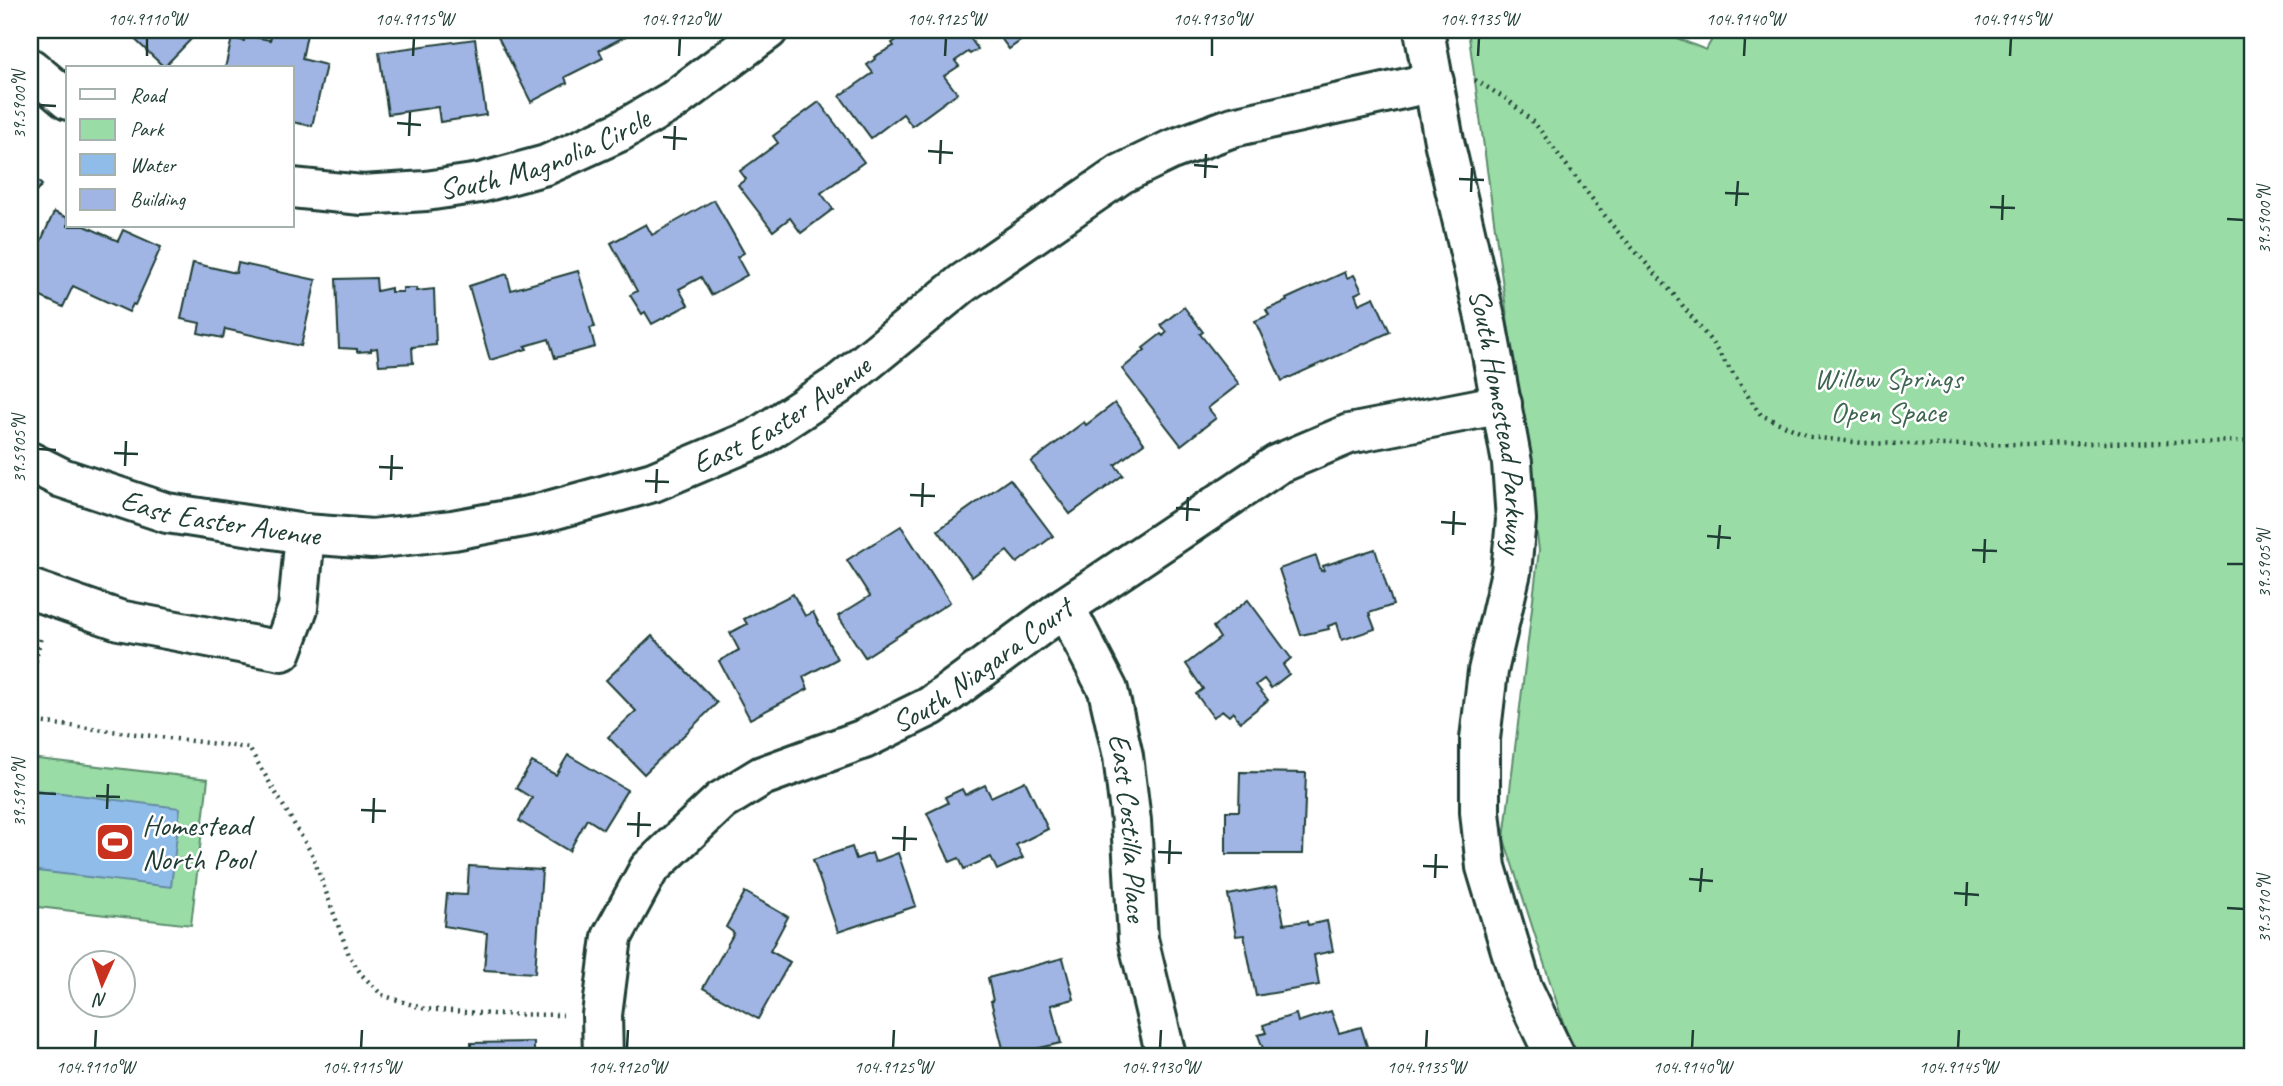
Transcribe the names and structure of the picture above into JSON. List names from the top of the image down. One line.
{"streets":{"street":["South Magnolia Circle","East Easter Avenue","South Homestead Parkway","South Niagara Court","East Costilla Place"]},"crossings":[["East Easter Avenue","South Homestead Parkway"],["South Homestead Parkway","South Niagara Court"],["South Niagara Court","East Costilla Place"]],"parks":["Willow Springs Open Space"],"places":{"sports":["Homestead North Pool"]},"legend":["Road","Park","Water","Building"],"north":"bottom","coordinates":["104.9110°W","104.9115°W","104.9120°W","104.9125°W","104.9130°W","104.9135°W","104.9140°W","104.9145°W","39.5900°N","39.5905°N","39.5910°N"]}
